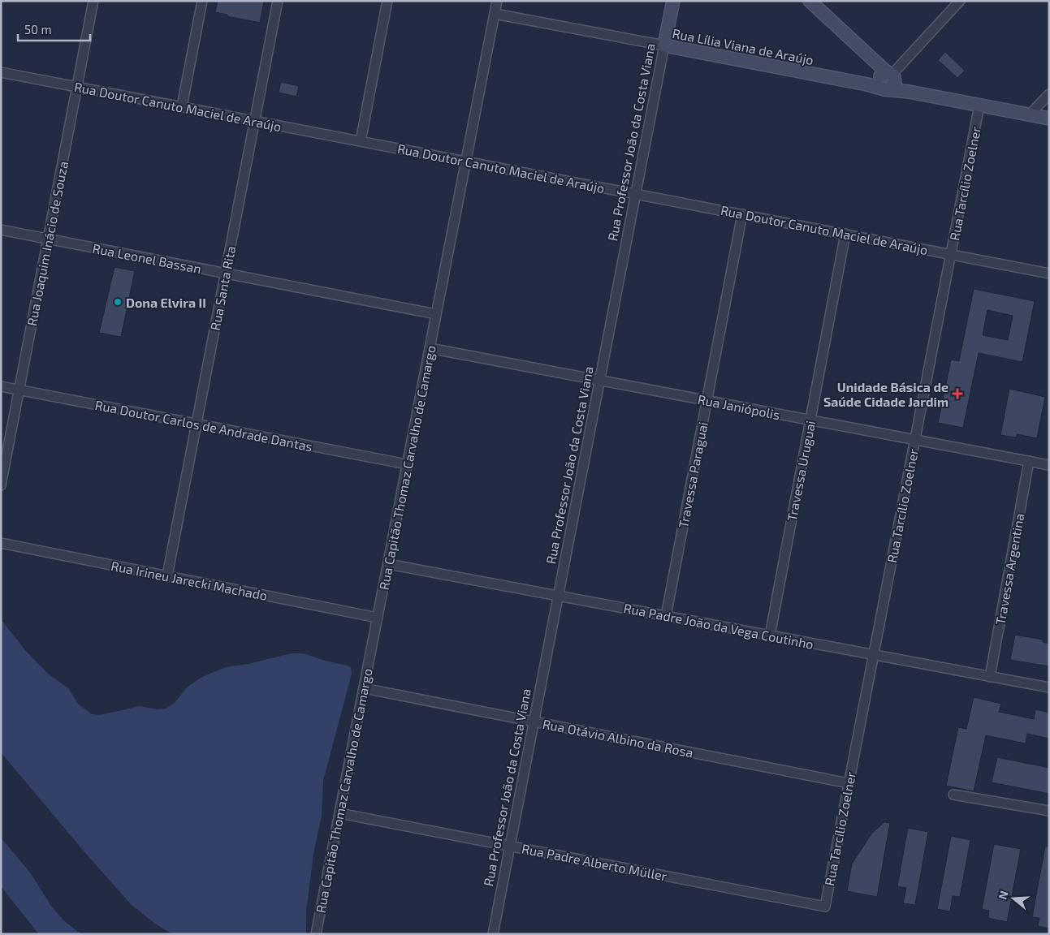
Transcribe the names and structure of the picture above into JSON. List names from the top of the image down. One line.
{"streets":{"street":["Rua Lília Viana de Araújo","Rua Doutor Canuto Maciel de Araújo","Rua Professor João da Costa Viana","Rua Tarcílio Zoelner","Rua Joaquim Inácio de Souza","Rua Leonel Bassan","Rua Santa Rita","Rua Janiópolis","Rua Doutor Carlos de Andrade Dantas","Rua Capitão Thomaz Carvalho de Camargo","Travessa Uruguai","Travessa Paraguai","Travessa Argentina","Rua Irineu Jarecki Machado","Rua Padre João da Vega Coutinho","Rua Otávio Albino da Rosa","Rua Padre Alberto Müller"]},"crossings":[["Rua Lília Viana de Araújo","Rua Professor João da Costa Viana"],["Rua Lília Viana de Araújo","Rua Tarcílio Zoelner"],["Rua Lília Viana de Araújo","Rua Capitão Thomaz Carvalho de Camargo"],["Rua Doutor Canuto Maciel de Araújo","Rua Professor João da Costa Viana"],["Rua Doutor Canuto Maciel de Araújo","Rua Tarcílio Zoelner"],["Rua Doutor Canuto Maciel de Araújo","Rua Joaquim Inácio de Souza"],["Rua Doutor Canuto Maciel de Araújo","Rua Santa Rita"],["Rua Doutor Canuto Maciel de Araújo","Rua Capitão Thomaz Carvalho de Camargo"],["Rua Doutor Canuto Maciel de Araújo","Travessa Uruguai"],["Rua Doutor Canuto Maciel de Araújo","Travessa Paraguai"],["Rua Professor João da Costa Viana","Rua Janiópolis"],["Rua Professor João da Costa Viana","Rua Padre João da Vega Coutinho"],["Rua Professor João da Costa Viana","Rua Otávio Albino da Rosa"],["Rua Professor João da Costa Viana","Rua Padre Alberto Müller"],["Rua Tarcílio Zoelner","Rua Janiópolis"],["Rua Tarcílio Zoelner","Rua Padre João da Vega Coutinho"],["Rua Tarcílio Zoelner","Rua Otávio Albino da Rosa"],["Rua Tarcílio Zoelner","Rua Padre Alberto Müller"],["Rua Joaquim Inácio de Souza","Rua Leonel Bassan"],["Rua Joaquim Inácio de Souza","Rua Doutor Carlos de Andrade Dantas"],["Rua Leonel Bassan","Rua Santa Rita"],["Rua Leonel Bassan","Rua Capitão Thomaz Carvalho de Camargo"],["Rua Santa Rita","Rua Doutor Carlos de Andrade Dantas"],["Rua Santa Rita","Rua Irineu Jarecki Machado"],["Rua Janiópolis","Rua Capitão Thomaz Carvalho de Camargo"],["Rua Janiópolis","Travessa Uruguai"],["Rua Janiópolis","Travessa Paraguai"],["Rua Janiópolis","Travessa Argentina"],["Rua Doutor Carlos de Andrade Dantas","Rua Capitão Thomaz Carvalho de Camargo"],["Rua Capitão Thomaz Carvalho de Camargo","Rua Irineu Jarecki Machado"],["Rua Capitão Thomaz Carvalho de Camargo","Rua Padre João da Vega Coutinho"],["Rua Capitão Thomaz Carvalho de Camargo","Rua Otávio Albino da Rosa"],["Rua Capitão Thomaz Carvalho de Camargo","Rua Padre Alberto Müller"],["Travessa Uruguai","Rua Padre João da Vega Coutinho"],["Travessa Paraguai","Rua Padre João da Vega Coutinho"],["Travessa Argentina","Rua Padre João da Vega Coutinho"]],"places":{"other":["Dona Elvira II"],"health":["Unidade Básica de Saúde Cidade Jardim"]},"scale_bar":"50 m","north":"left"}
